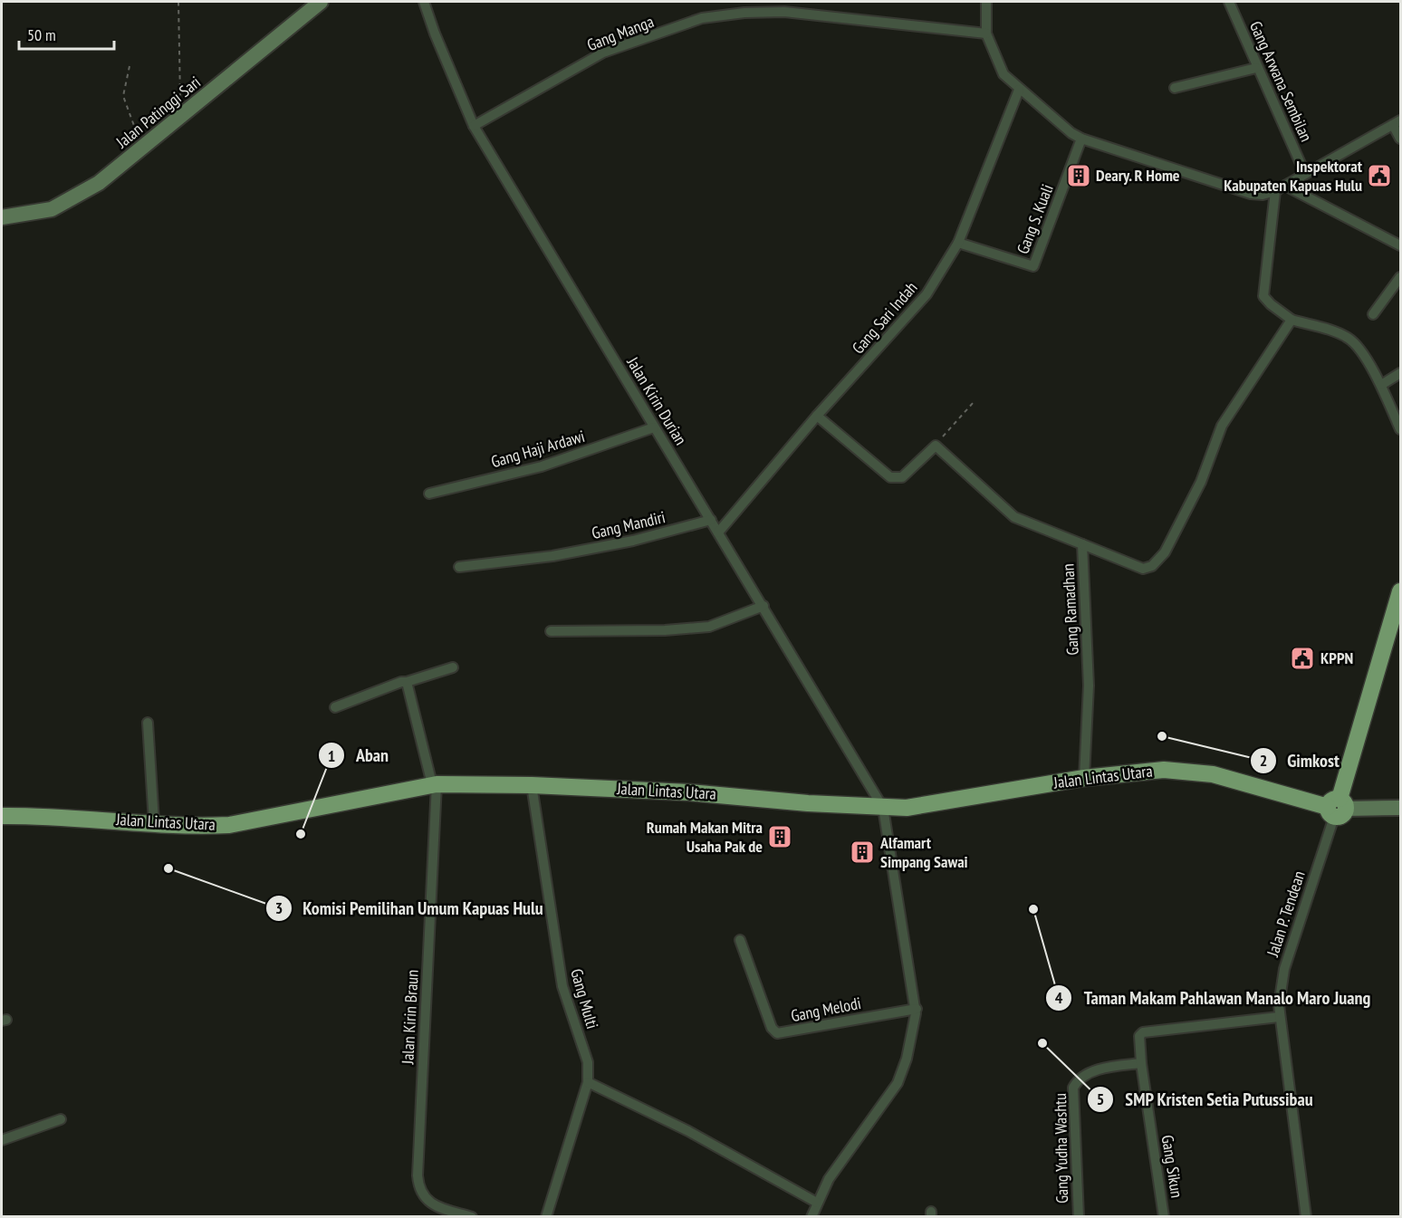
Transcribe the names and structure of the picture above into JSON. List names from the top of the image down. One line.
{"streets":{"highway":["Jalan Lintas Utara"],"main road":["Jalan Patinggi Sari"],"street":["Gang Manga","Gang Arwana Sembilan","Gang S. Kuali","Gang Sari Indah","Jalan Kirin Durian","Gang Haji Ardawi","Gang Mandiri","Gang Ramadhan","Jalan P. Tendean","Gang Multi","Gang Melodi","Jalan Kirin Braun","Gang Yudha Washtu","Gang Sikun"]},"crossings":[["Gang Manga","Jalan Kirin Durian"],["Gang S. Kuali","Gang Sari Indah"],["Gang Sari Indah","Jalan Kirin Durian"],["Jalan Kirin Durian","Gang Haji Ardawi"],["Jalan Kirin Durian","Gang Mandiri"],["Jalan Kirin Durian","Jalan Lintas Utara"],["Gang Ramadhan","Jalan Lintas Utara"],["Jalan Lintas Utara","Jalan P. Tendean"],["Jalan Lintas Utara","Gang Multi"],["Jalan Lintas Utara","Jalan Kirin Braun"],["Jalan P. Tendean","Gang Sikun"],["Gang Yudha Washtu","Gang Sikun"]],"places":{"building":["Deary. R Home","Rumah Makan Mitra Usaha Pak de","Alfamart Simpang Sawai"],"public building":["Inspektorat Kabupaten Kapuas Hulu","KPPN"],"other":["Gimkost","Aban","Komisi Pemilihan Umum Kapuas Hulu","Taman Makam Pahlawan Manalo Maro Juang","SMP Kristen Setia Putussibau"]},"scale_bar":"50 m"}
